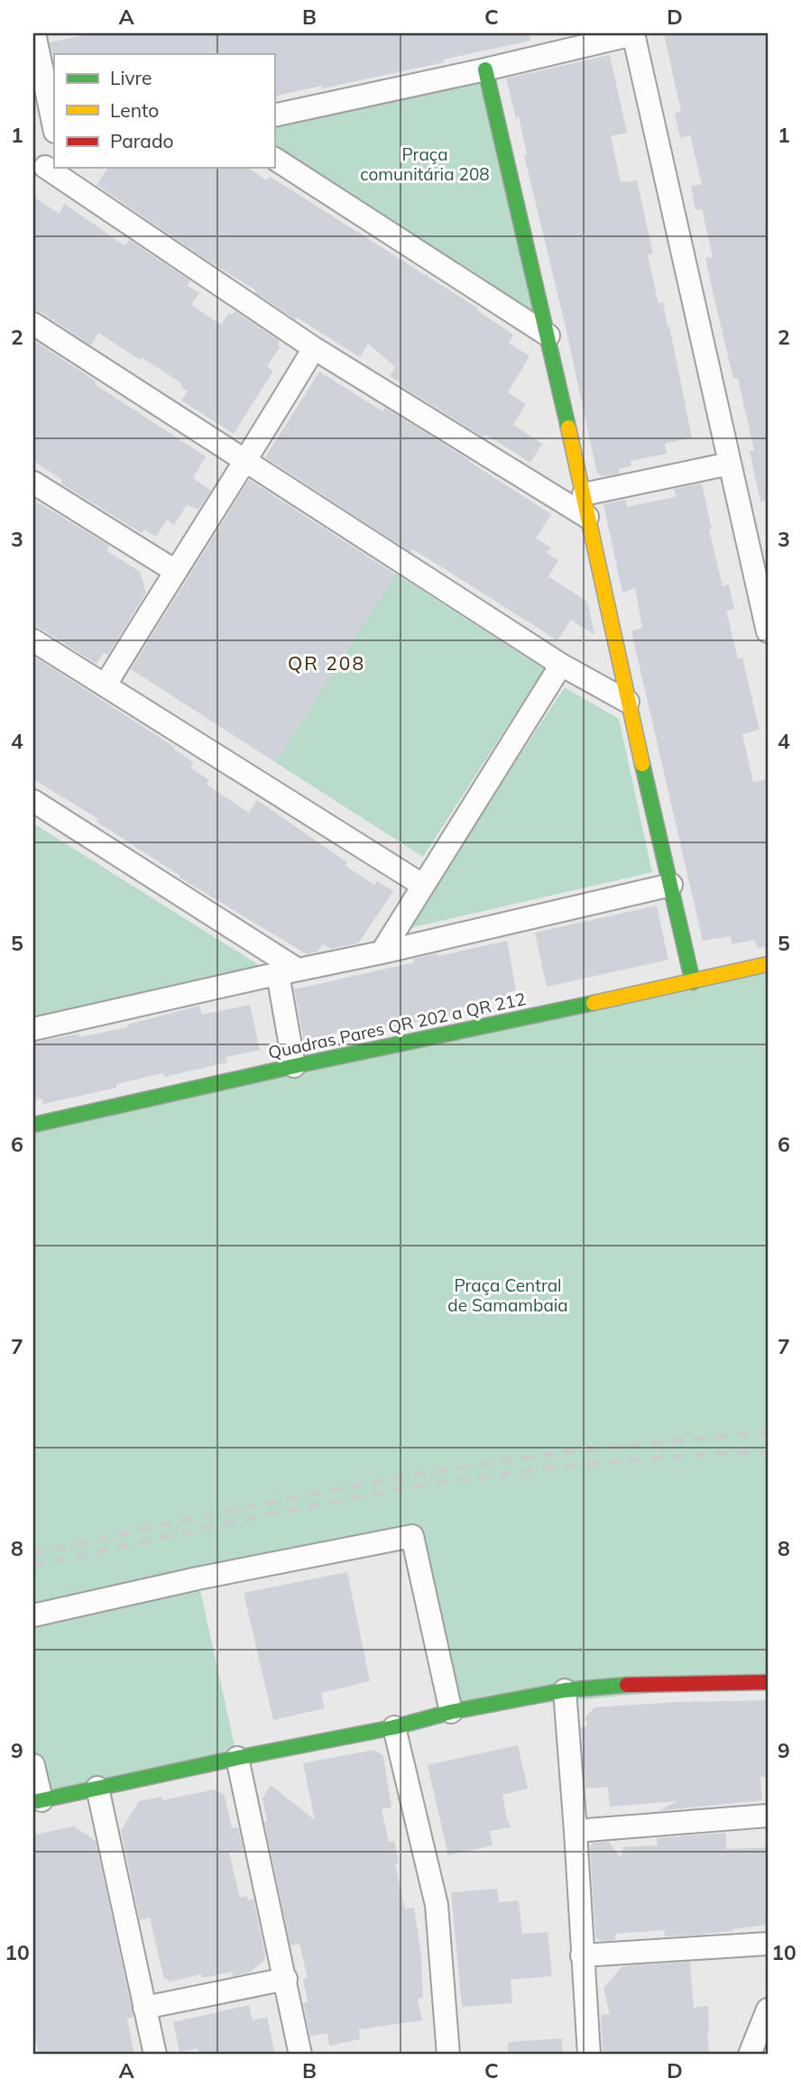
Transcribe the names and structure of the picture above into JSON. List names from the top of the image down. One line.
{"streets":{"street":["Quadras Pares QR 202 a QR 212"]},"districts":["QR 208"],"parks":["Praça comunitária 208","Praça Central de Samambaia"],"legend":["Livre","Lento","Parado"],"grid":{"columns":["A","B","C","D"],"rows":["1","2","3","4","5","6","7","8","9","10"]}}
